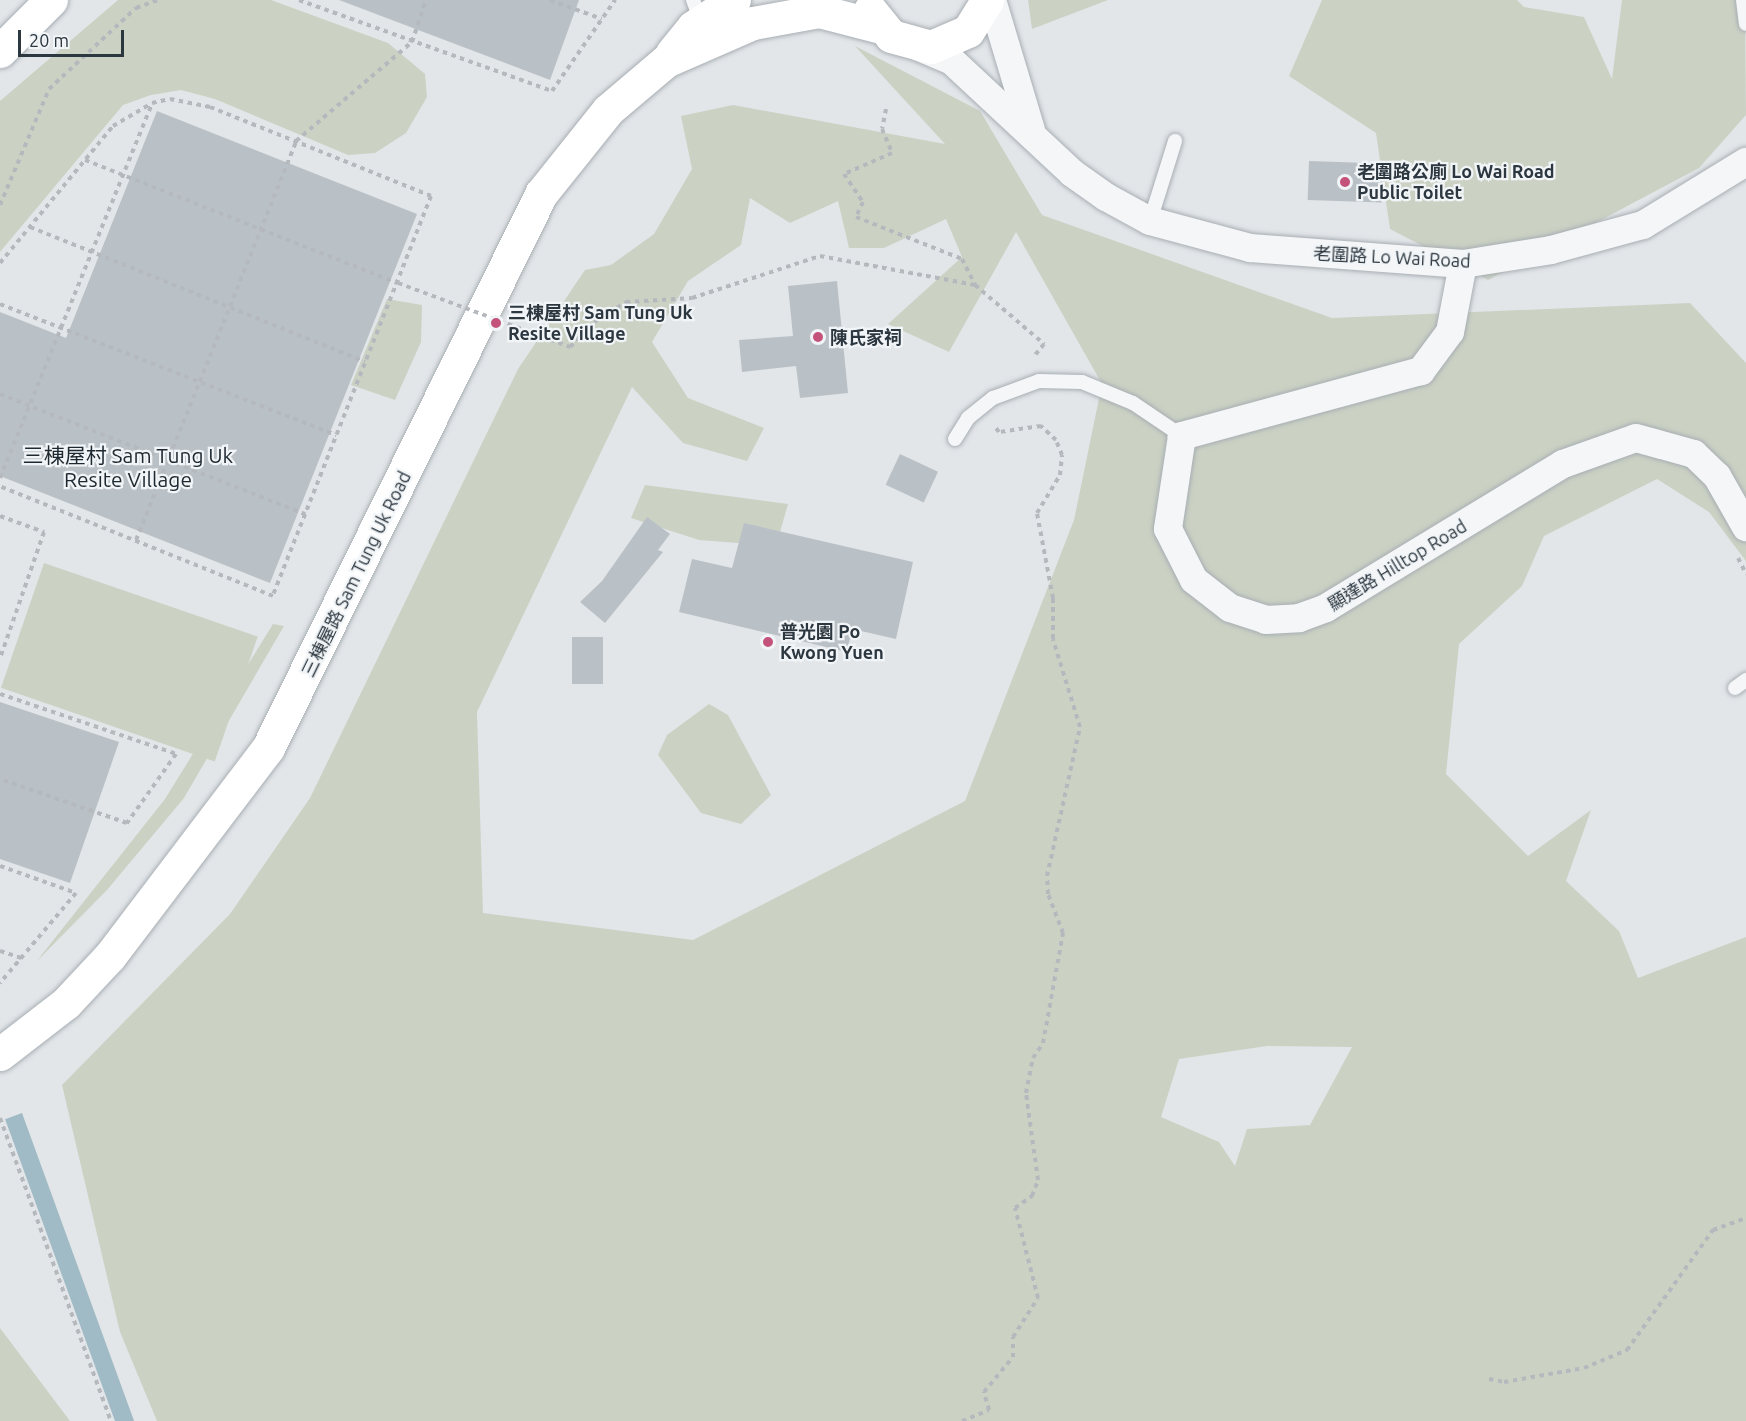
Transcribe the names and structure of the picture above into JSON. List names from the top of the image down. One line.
{"streets":{"main road":["三棟屋路 Sam Tung Uk Road"],"street":["老圍路 Lo Wai Road","顯達路 Hilltop Road"]},"crossings":[["老圍路 Lo Wai Road","三棟屋路 Sam Tung Uk Road"]],"districts":["三棟屋村 Sam Tung Uk Resite Village"],"places":["老圍路公廁 Lo Wai Road Public Toilet","三棟屋村 Sam Tung Uk Resite Village","陳氏家祠","普光園 Po Kwong Yuen"],"scale_bar":"20 m"}
